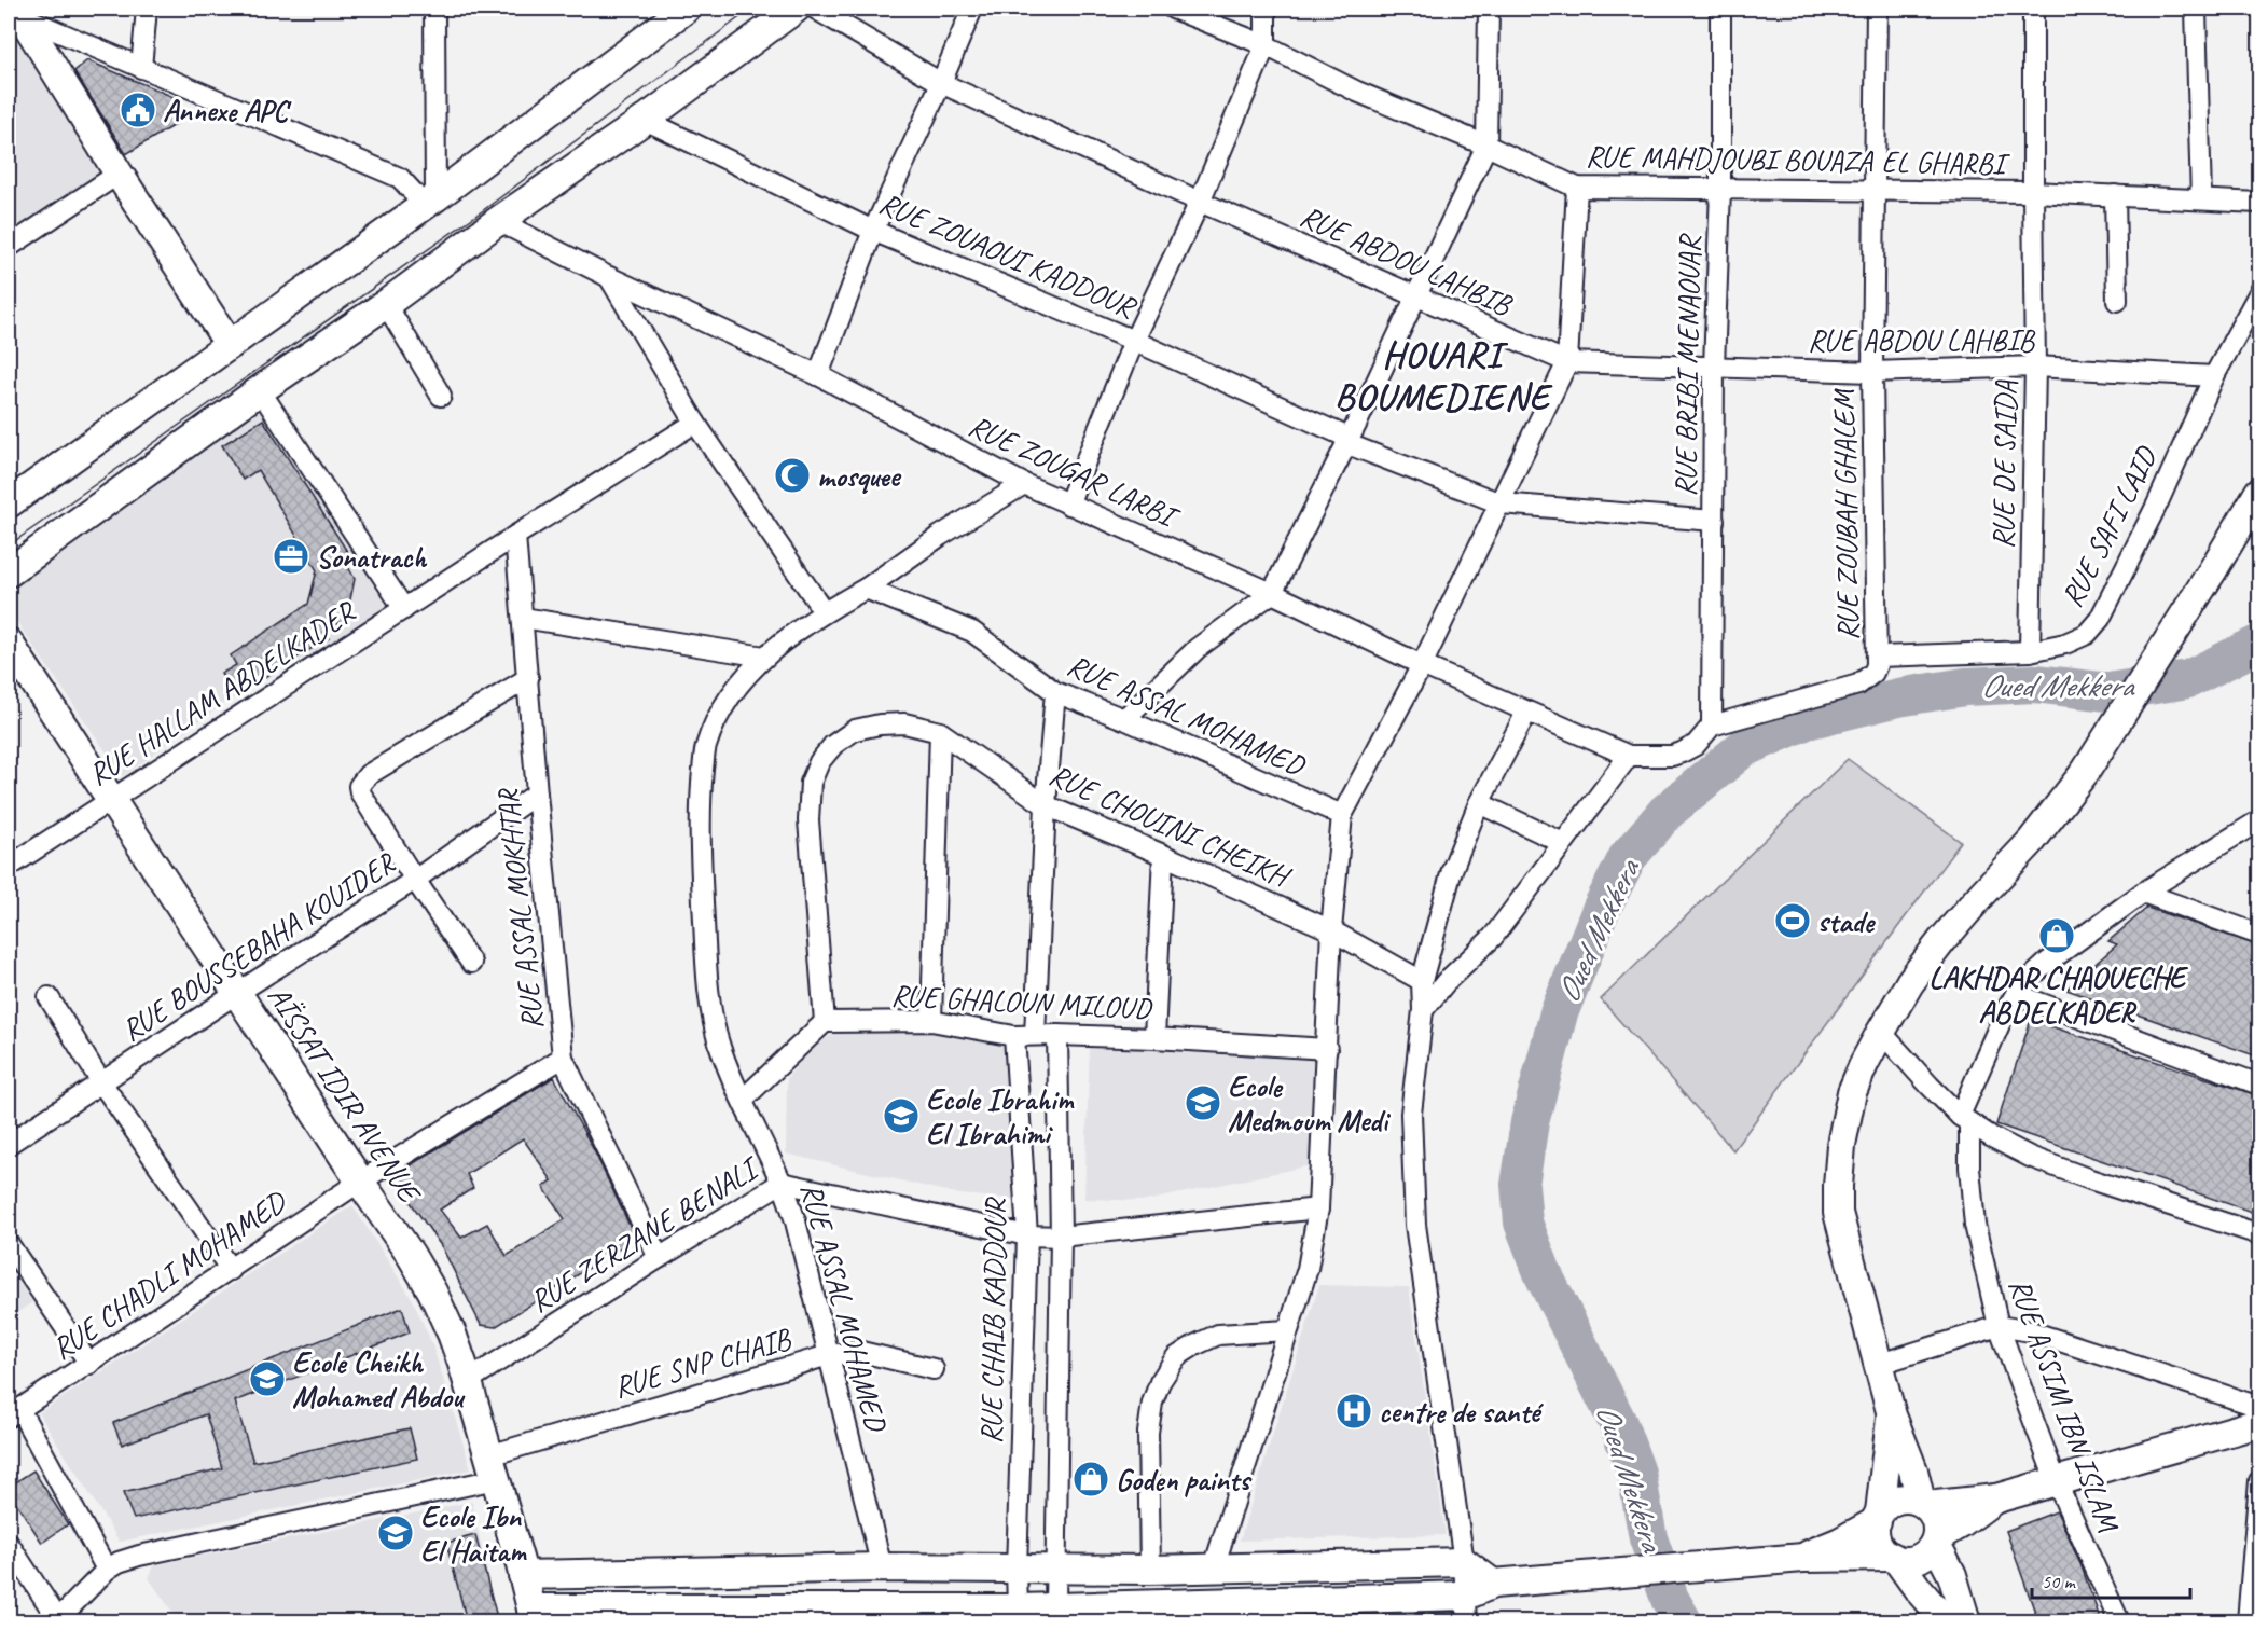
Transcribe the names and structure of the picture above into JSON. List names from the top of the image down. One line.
{"streets":{"street":["RUE MAHDJOUBI BOUAZA EL GHARBI","RUE ZOUAOUI KADDOUR","RUE ABDOU LAHBIB","RUE BRIBI MENAOUAR","RUE DE SAIDA","RUE ZOUGAR LARBI","RUE ZOUBAH GHALEM","RUE SAFI LAID","RUE HALLAM ABDELKADER","RUE ASSAL MOHAMED","RUE CHOUINI CHEIKH","RUE ASSAL MOKHTAR","RUE BOUSSEBAHA KOUIDER","RUE GHALOUN MILOUD","AÏSSAT IDIR AVENUE","RUE ZERZANE BENALI","RUE CHADLI MOHAMED","RUE CHAIB KADDOUR","RUE SNP CHAIB","RUE ASSIM IBN ISLAM"]},"crossings":[["RUE MAHDJOUBI BOUAZA EL GHARBI","RUE BRIBI MENAOUAR"],["RUE MAHDJOUBI BOUAZA EL GHARBI","RUE DE SAIDA"],["RUE MAHDJOUBI BOUAZA EL GHARBI","RUE ZOUBAH GHALEM"],["RUE ZOUAOUI KADDOUR","RUE BRIBI MENAOUAR"],["RUE ABDOU LAHBIB","RUE BRIBI MENAOUAR"],["RUE ABDOU LAHBIB","RUE DE SAIDA"],["RUE ABDOU LAHBIB","RUE ZOUBAH GHALEM"],["RUE ABDOU LAHBIB","RUE SAFI LAID"],["RUE BRIBI MENAOUAR","RUE ZOUBAH GHALEM"],["RUE DE SAIDA","RUE SAFI LAID"],["RUE ZOUBAH GHALEM","RUE SAFI LAID"],["RUE HALLAM ABDELKADER","RUE ASSAL MOKHTAR"],["RUE HALLAM ABDELKADER","AÏSSAT IDIR AVENUE"],["RUE ASSAL MOHAMED","RUE ZERZANE BENALI"],["RUE ASSAL MOHAMED","RUE CHAIB KADDOUR"],["RUE ASSAL MOHAMED","RUE SNP CHAIB"],["RUE CHOUINI CHEIKH","RUE GHALOUN MILOUD"],["RUE CHOUINI CHEIKH","RUE CHAIB KADDOUR"],["RUE ASSAL MOKHTAR","RUE BOUSSEBAHA KOUIDER"],["RUE ASSAL MOKHTAR","RUE ZERZANE BENALI"],["RUE ASSAL MOKHTAR","RUE CHADLI MOHAMED"],["RUE BOUSSEBAHA KOUIDER","AÏSSAT IDIR AVENUE"],["RUE GHALOUN MILOUD","RUE CHAIB KADDOUR"],["AÏSSAT IDIR AVENUE","RUE ZERZANE BENALI"],["AÏSSAT IDIR AVENUE","RUE CHADLI MOHAMED"],["AÏSSAT IDIR AVENUE","RUE SNP CHAIB"],["RUE ZERZANE BENALI","RUE CHAIB KADDOUR"]],"districts":["HOUARI BOUMEDIENE"],"water":["Oued Mekkera"],"places":{"public building":["Annexe APC"],"mosque":["mosquee"],"office":["Sonatrach"],"sports":["stade"],"shop":["LAKHDAR CHAOUECHE ABDELKADER","Goden paints"],"school or university":["Ecole Medmoum Medi","Ecole Ibrahim El Ibrahimi","Ecole Cheikh Mohamed Abdou","Ecole Ibn El Haitam"],"hospital":["centre de santé"]},"scale_bar":"50 m"}
